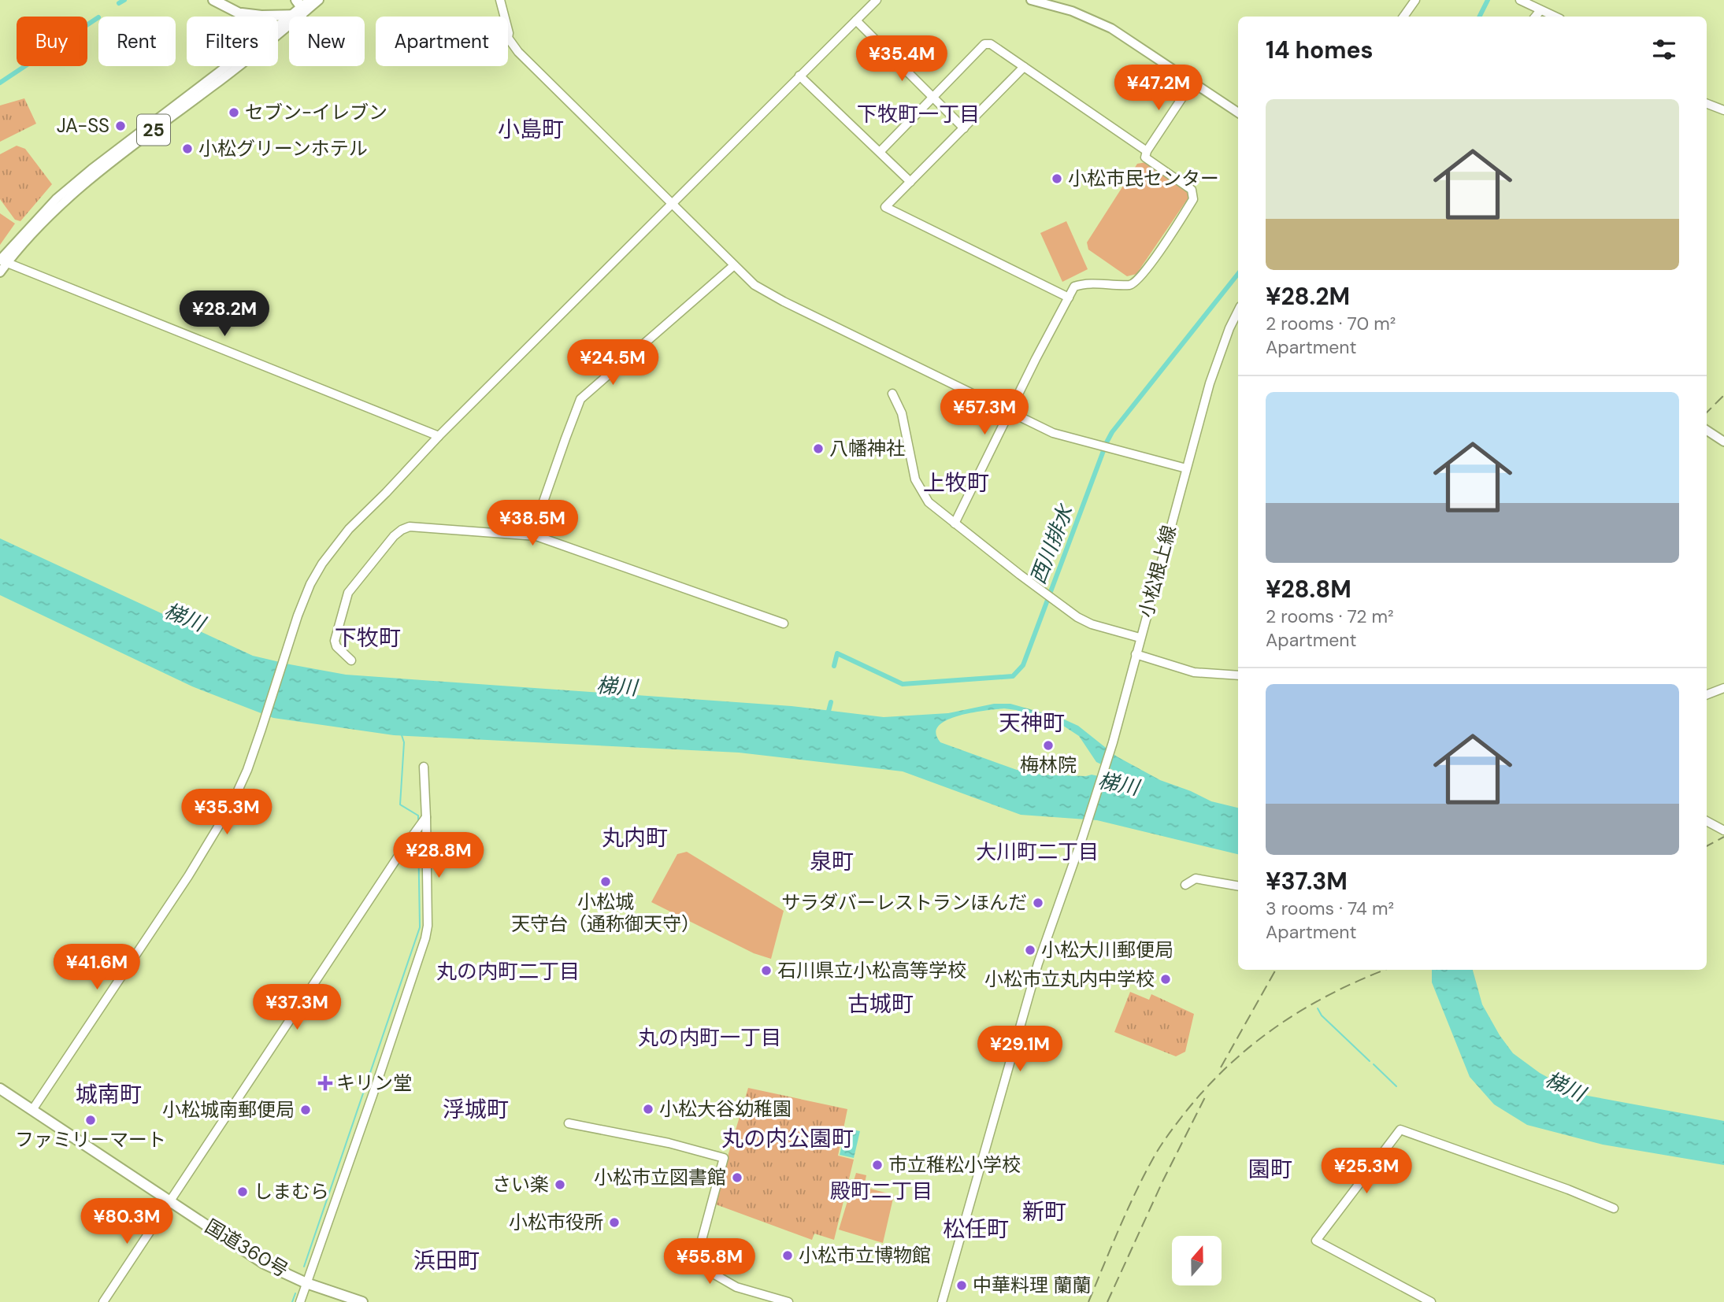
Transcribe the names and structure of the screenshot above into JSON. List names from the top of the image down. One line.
{"streets":{"highway":["国道360号"],"main road":["25"],"street":["小松根上線"]},"districts":["下牧町一丁目","小島町","上牧町","下牧町","天神町","丸内町","大川町二丁目","泉町","丸の内町二丁目","古城町","丸の内町一丁目","城南町","浮城町","丸の内公園町","園町","殿町二丁目","新町","松任町","浜田町"],"water":["西川排水","梯川"],"places":{"other":["セブン-イレブン","JA-SS","小松グリーンホテル","小松市民センター","八幡神社","梅林院","小松城 天守台（通称御天守）","サラダバーレストランほんだ","小松大川郵便局","石川県立小松高等学校","小松市立丸内中学校","小松大谷幼稚園","小松城南郵便局","ファミリーマート","市立稚松小学校","小松市立図書館","さい楽","しまむら","小松市役所","小松市立博物館","中華料理 蘭蘭"],"health":["キリン堂"]},"north":"top","page":{"chip":["Buy","Rent","Filters","New","Apartment"],"heading":"14 homes","price":["¥35.4M","¥47.2M","¥28.2M","¥24.5M","¥57.3M","¥38.5M","¥35.3M","¥28.8M","¥41.6M","¥37.3M","¥29.1M","¥25.3M","¥80.3M","¥55.8M"],"list":[{"name":"¥28.2M","note":"2 rooms · 70 m² · Apartment"},{"name":"¥28.8M","note":"2 rooms · 72 m² · Apartment"},{"name":"¥37.3M","note":"3 rooms · 74 m² · Apartment"}]}}
